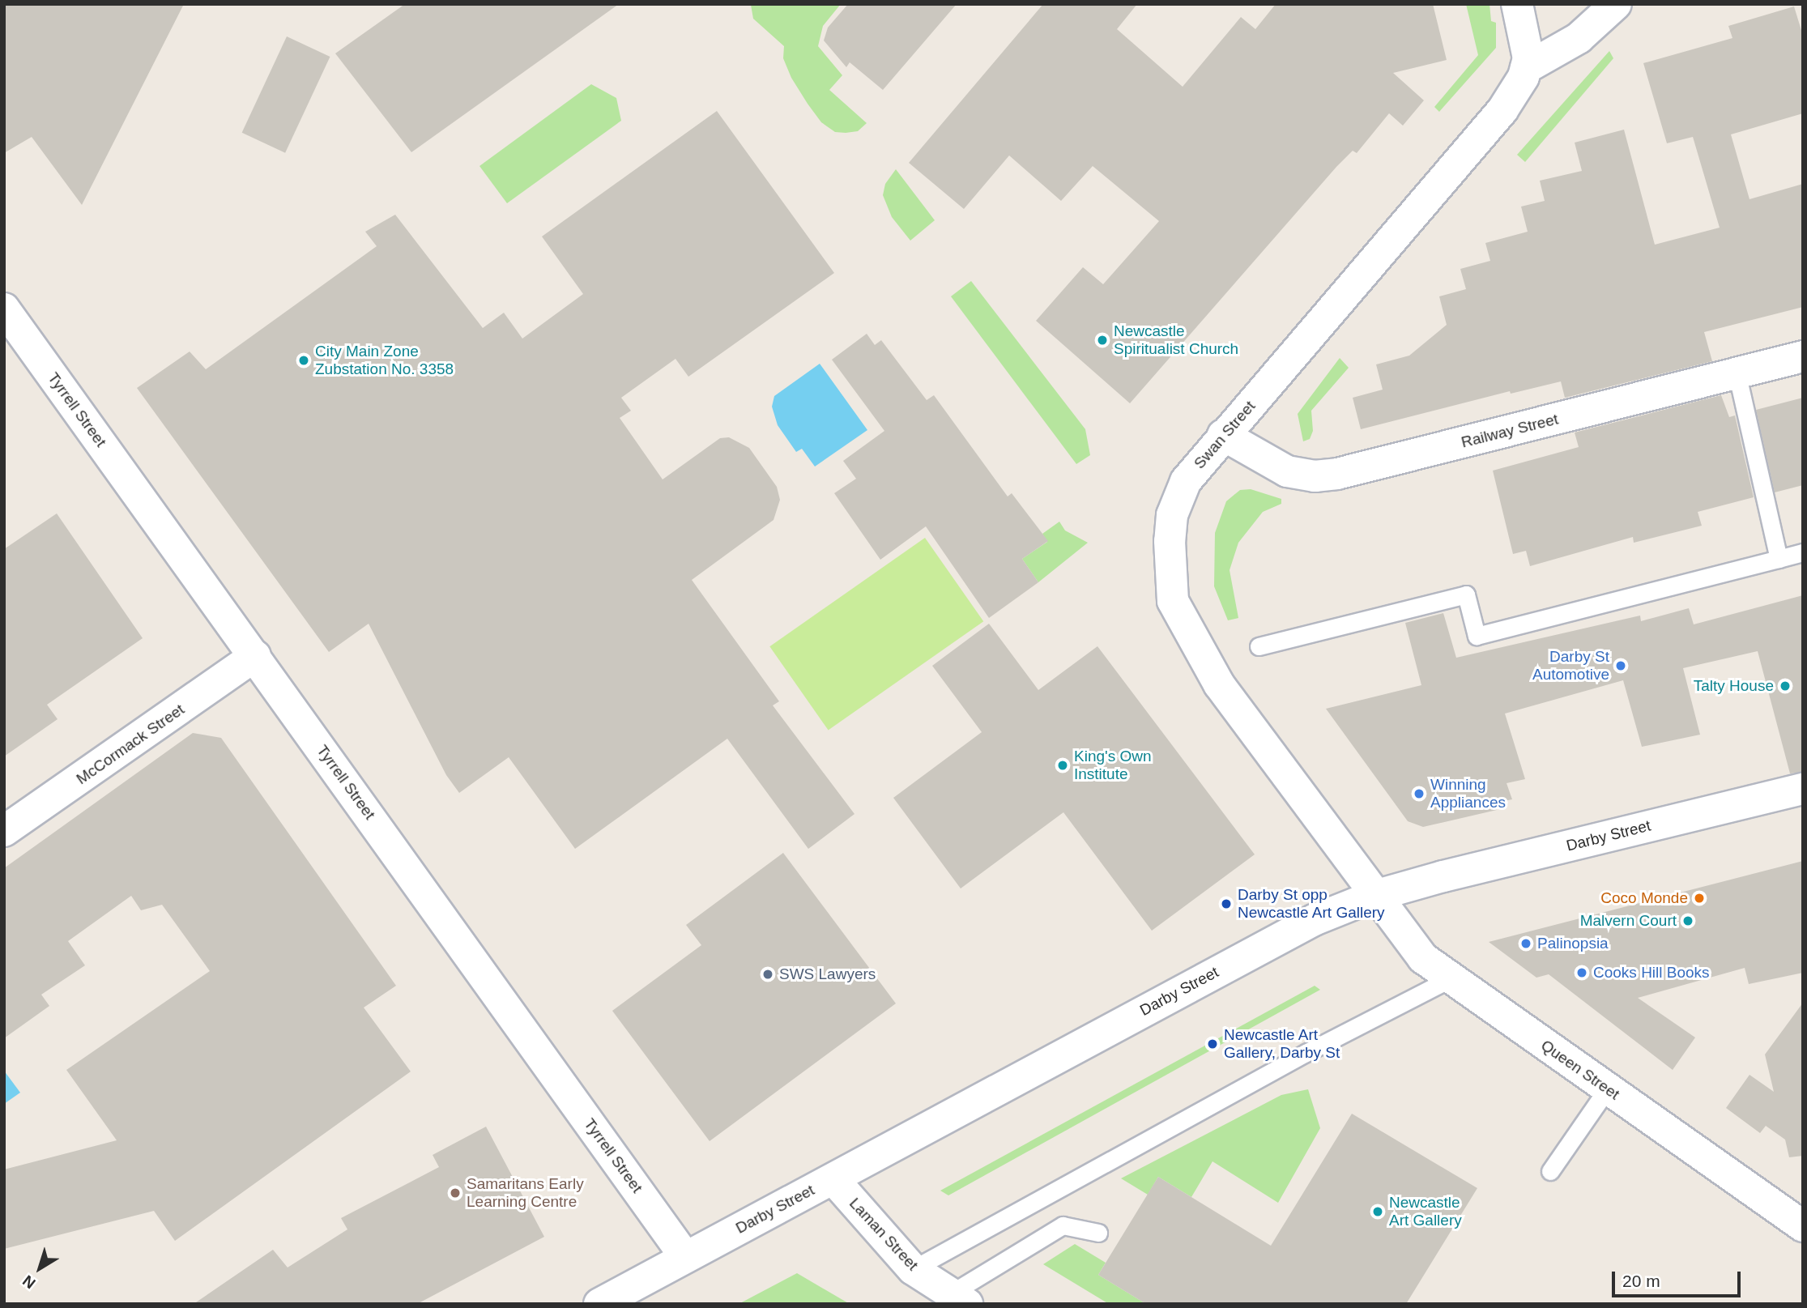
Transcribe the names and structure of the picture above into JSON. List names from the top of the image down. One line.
{"streets":{"street":["Tyrrell Street","Railway Street","Swan Street","McCormack Street","Darby Street","Queen Street","Laman Street"]},"crossings":[["Tyrrell Street","McCormack Street"],["Tyrrell Street","Darby Street"],["Railway Street","Swan Street"],["Swan Street","Darby Street"],["Swan Street","Queen Street"],["Darby Street","Queen Street"],["Darby Street","Laman Street"]],"places":["Newcastle Spiritualist Church","City Main Zone Zubstation No. 3358","Darby St Automotive","Talty House","King's Own Institute","Winning Appliances","Coco Monde","Darby St opp Newcastle Art Gallery","Malvern Court","Palinopsia","Cooks Hill Books","SWS Lawyers","Newcastle Art Gallery, Darby St","Samaritans Early Learning Centre","Newcastle Art Gallery"],"scale_bar":"20 m","north":"bottom left"}
